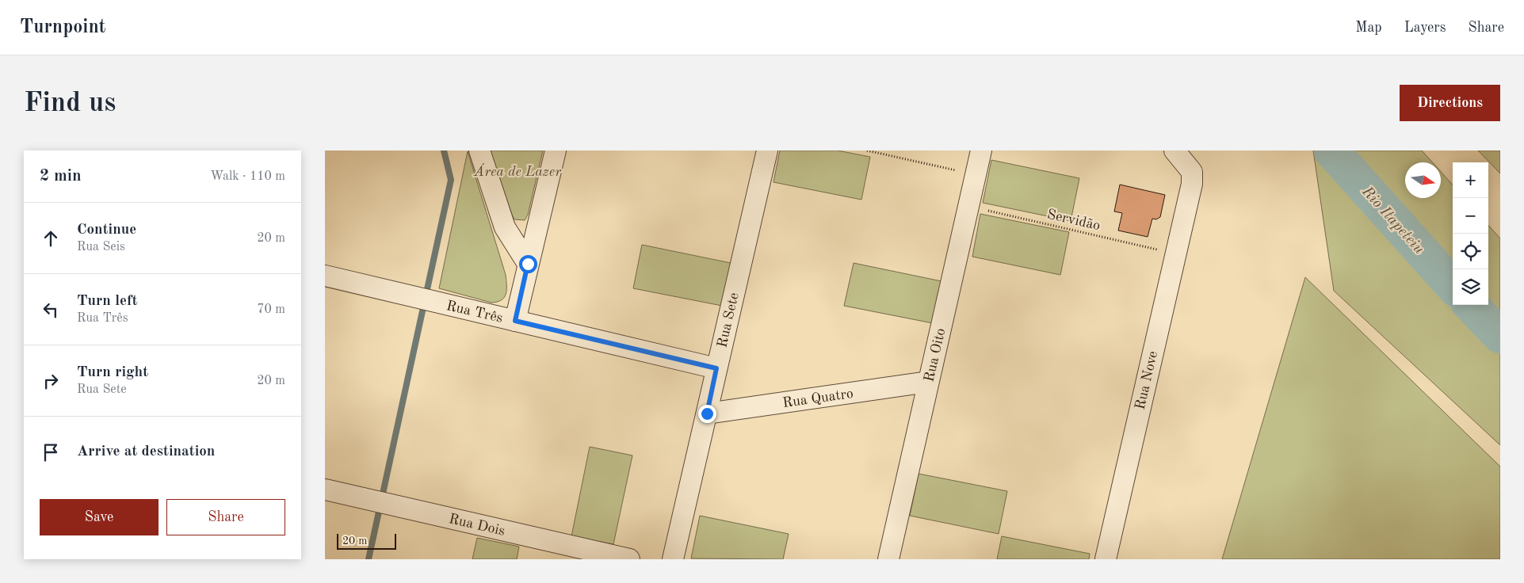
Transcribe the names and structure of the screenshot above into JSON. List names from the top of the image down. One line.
{"streets":{"street":["Rua Três","Rua Sete","Rua Oito","Rua Nove","Rua Quatro","Rua Dois"],"path":["Servidão"]},"crossings":[["Servidão","Rua Oito"],["Servidão","Rua Nove"],["Rua Três","Rua Sete"],["Rua Sete","Rua Quatro"],["Rua Oito","Rua Quatro"]],"water":["Rio Itapeteiu"],"parks":["Área de Lazer"],"scale_bar":"20 m","north":"right","page":{"header":"Turnpoint","nav":["Map","Layers","Share"],"buttons":["Directions",["Save","Share"]],"title":"Find us","heading":["2 min","Walk · 110 m"],"map_buttons":["+","−"],"list":[["Continue","Rua Seis","20 m"],["Turn left","Rua Três","70 m"],["Turn right","Rua Sete","20 m"],"Arrive at destination"],"scale":"20 m"}}
